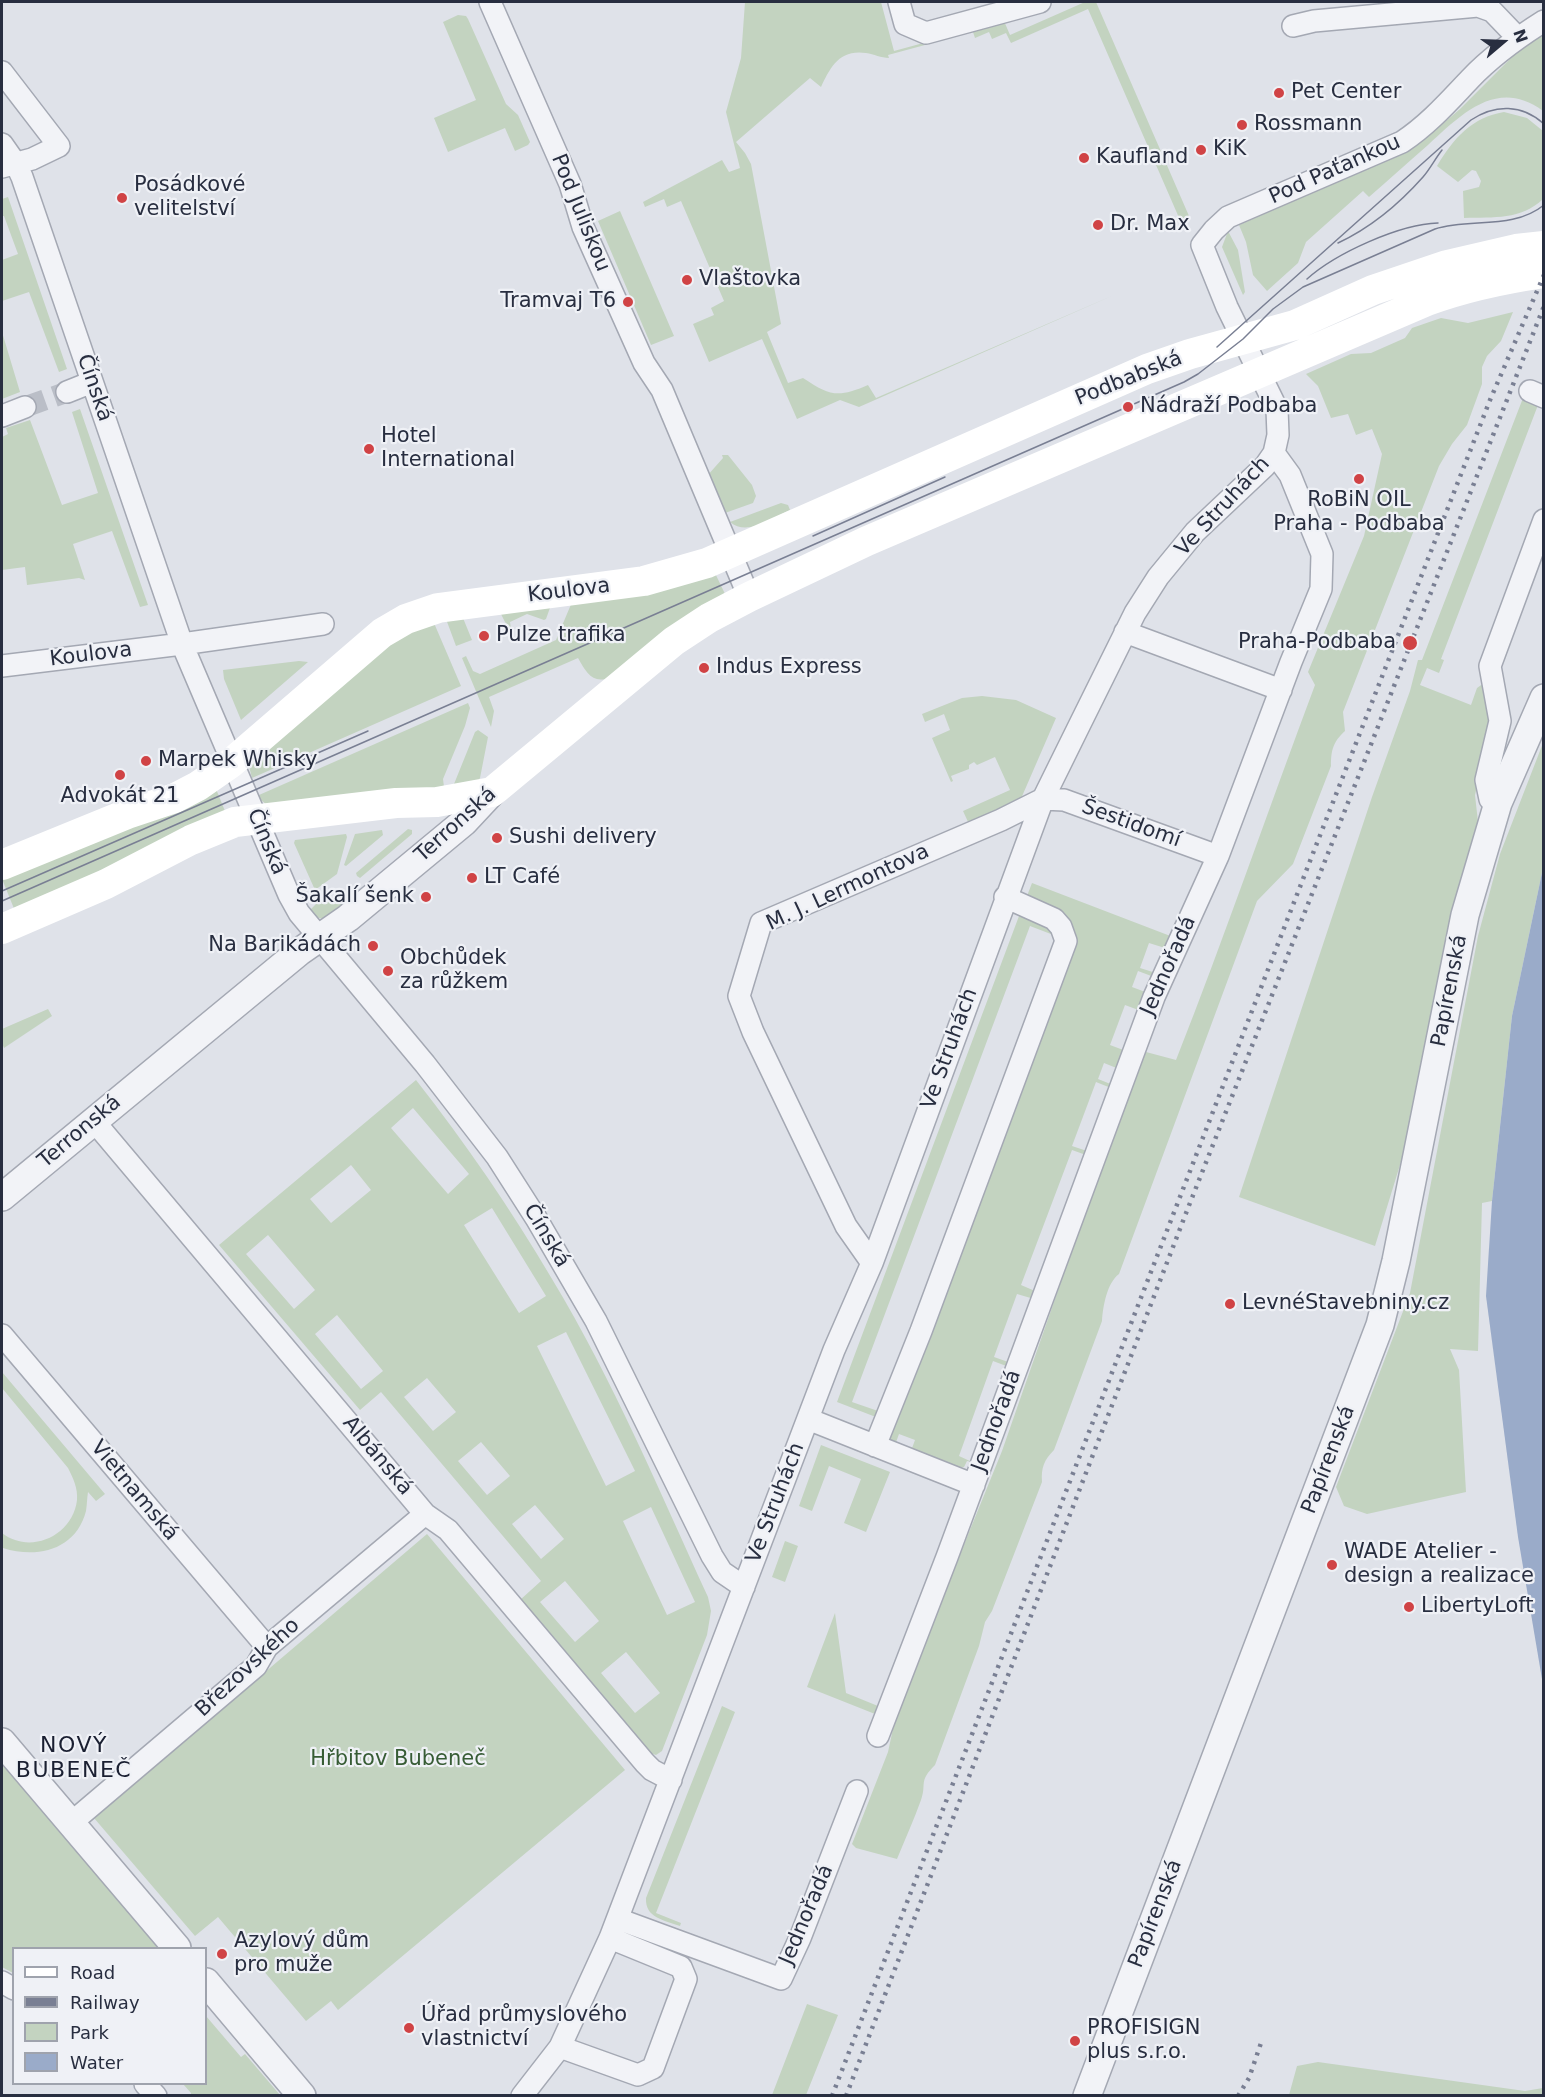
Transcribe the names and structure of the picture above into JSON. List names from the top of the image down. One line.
{"streets":{"main road":["Podbabská","Koulova","Terronská"],"street":["Pod Paťankou","Pod Juliskou","Čínská","Ve Struhách","Šestidomí","M. J. Lermontova","Jednořadá","Papírenská","Albánská","Vietnamská","Březovského"]},"crossings":[["Pod Paťankou","Podbabská"],["Pod Paťankou","Ve Struhách"],["Pod Juliskou","Podbabská"],["Pod Juliskou","Koulova"],["Pod Juliskou","Terronská"],["Podbabská","Ve Struhách"],["Podbabská","Koulova"],["Podbabská","Terronská"],["Čínská","Ve Struhách"],["Čínská","Koulova"],["Čínská","Terronská"],["Ve Struhách","Šestidomí"],["Ve Struhách","M. J. Lermontova"],["Ve Struhách","Jednořadá"],["Ve Struhách","Albánská"],["Šestidomí","M. J. Lermontova"],["Šestidomí","Jednořadá"],["Terronská","Albánská"],["Albánská","Březovského"],["Vietnamská","Březovského"]],"districts":["NOVÝ BUBENEČ"],"parks":["Hřbitov Bubeneč"],"places":["Pet Center","Rossmann","KiK","Kaufland","Posádkové velitelství","Dr. Max","Vlaštovka","Tramvaj T6","Nádraží Podbaba","Hotel International","RoBiN OIL Praha - Podbaba","Pulze trafika","Praha-Podbaba","Indus Express","Marpek Whisky","Advokát 21","Sushi delivery","LT Café","Šakalí šenk","Na Barikádách","Obchůdek za růžkem","LevnéStavebniny.cz","WADE Atelier - design a realizace","LibertyLoft","Azylový dům pro muže","Úřad průmyslového vlastnictví","PROFISIGN plus s.r.o."],"legend":["Road","Railway","Park","Water"],"north":"right"}
